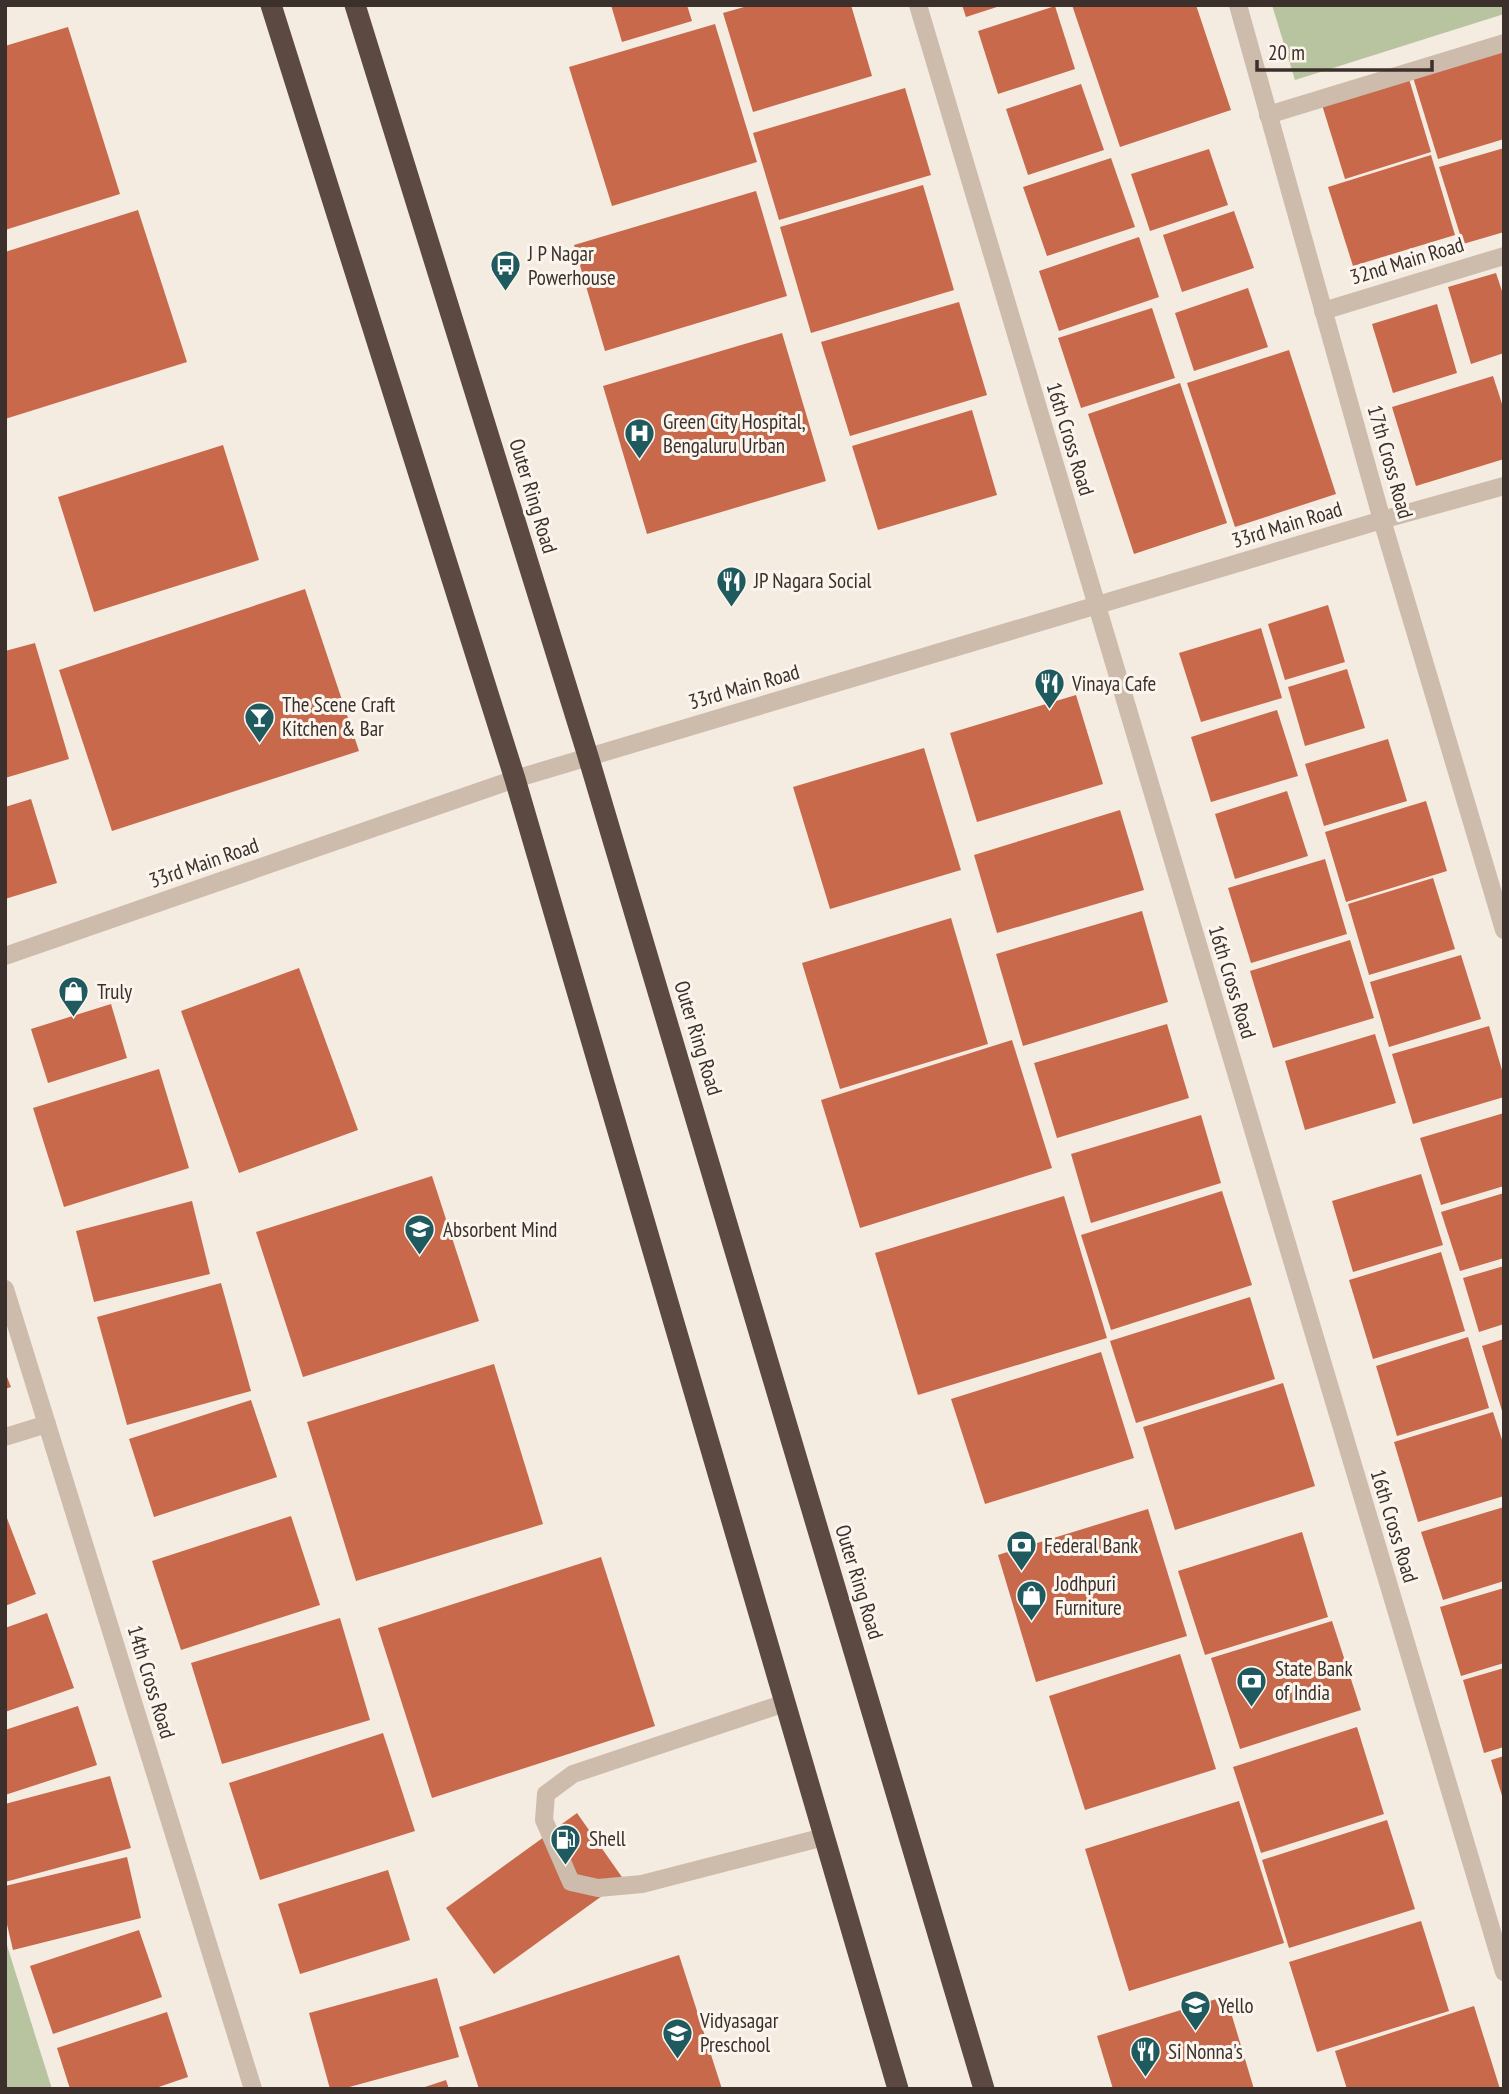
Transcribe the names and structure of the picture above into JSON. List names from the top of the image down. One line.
{"streets":{"highway":["Outer Ring Road"],"street":["32nd Main Road","16th Cross Road","17th Cross Road","33rd Main Road","14th Cross Road"]},"crossings":[["32nd Main Road","17th Cross Road"],["16th Cross Road","33rd Main Road"],["17th Cross Road","33rd Main Road"],["Outer Ring Road","33rd Main Road"]],"places":{"bus stop":["J P Nagar Powerhouse"],"hospital":["Green City Hospital, Bengaluru Urban"],"restaurant":["JP Nagara Social","Vinaya Cafe","Si Nonna's"],"bar":["The Scene Craft Kitchen & Bar"],"shop":["Truly","Jodhpuri Furniture"],"school or university":["Absorbent Mind","Yello","Vidyasagar Preschool"],"bank":["Federal Bank","State Bank of India"],"fuel station":["Shell"]},"scale_bar":"20 m"}
